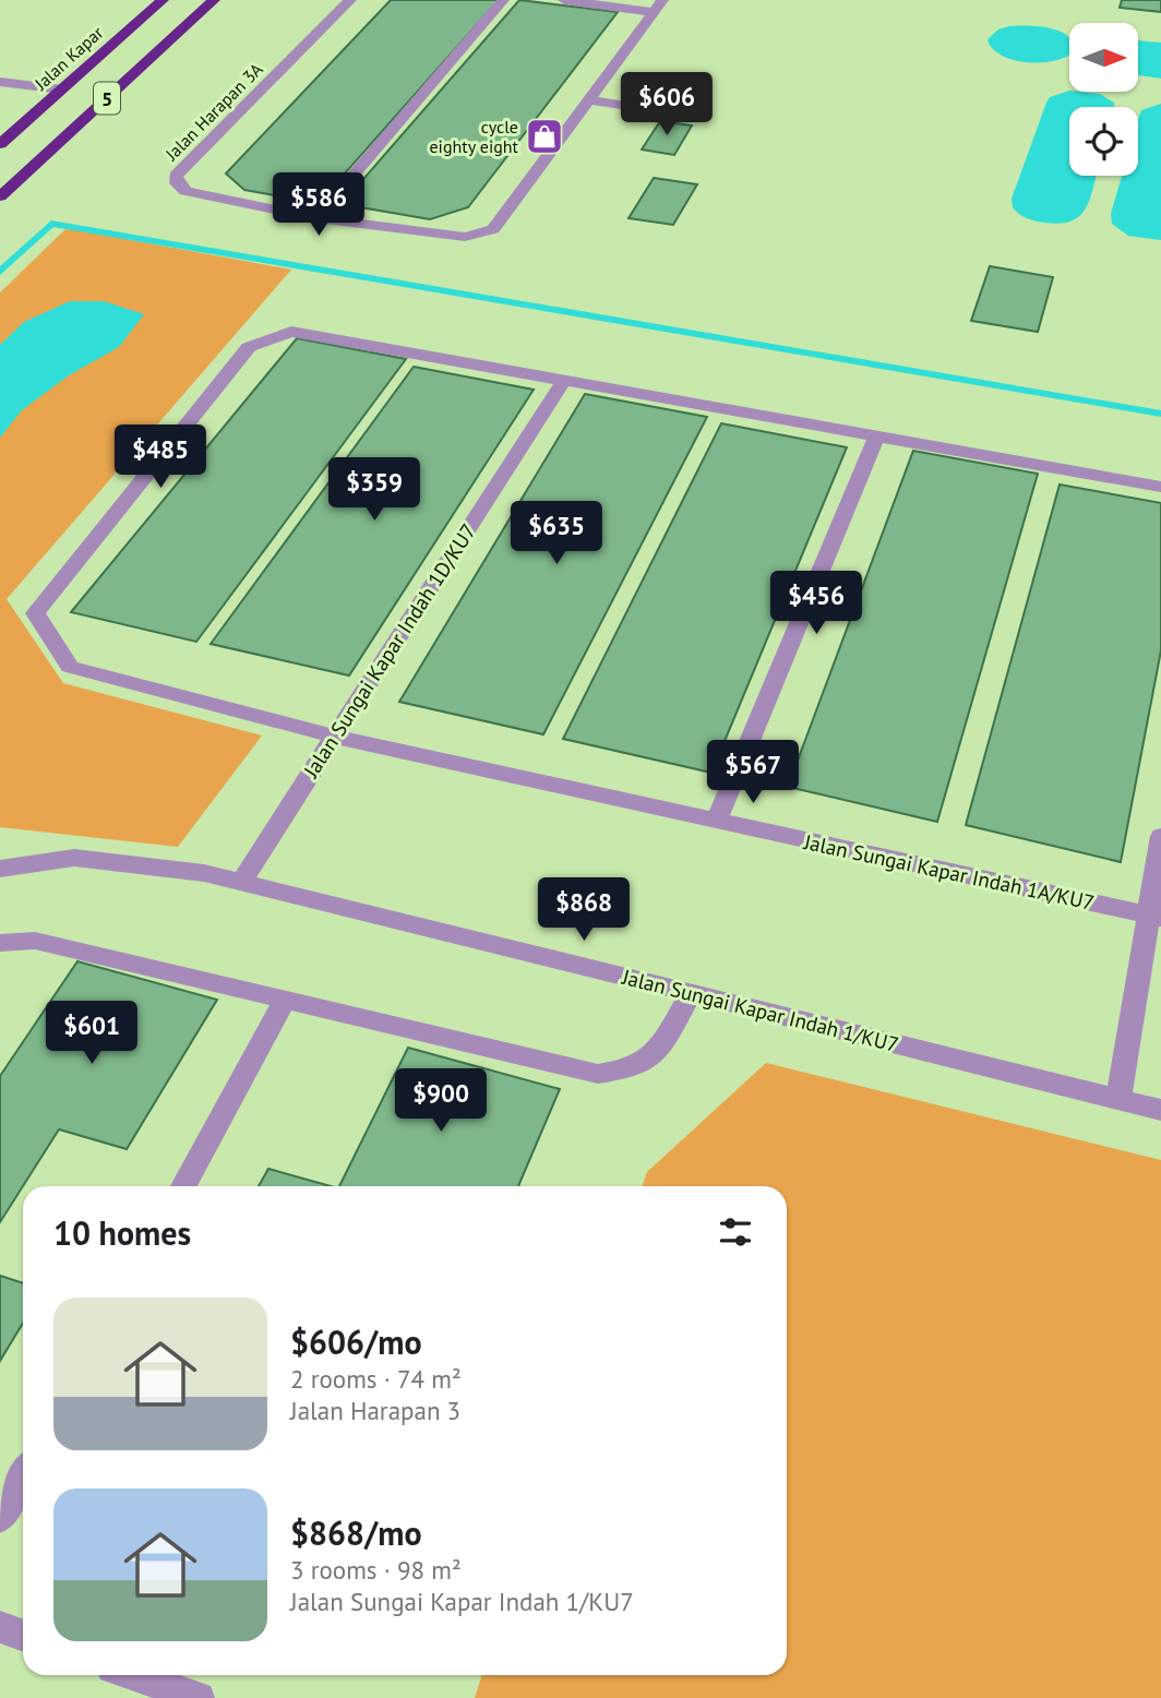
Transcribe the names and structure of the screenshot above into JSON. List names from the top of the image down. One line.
{"streets":{"highway":["Jalan Kapar","5"],"street":["Jalan Harapan 3A","Jalan Sungai Kapar Indah 1D/KU7","Jalan Sungai Kapar Indah 1A/KU7","Jalan Sungai Kapar Indah 1/KU7"]},"crossings":[["Jalan Sungai Kapar Indah 1D/KU7","Jalan Sungai Kapar Indah 1A/KU7"],["Jalan Sungai Kapar Indah 1D/KU7","Jalan Sungai Kapar Indah 1/KU7"]],"places":{"shop":["cycle eighty eight"]},"north":"right","page":{"price":["$606","$586","$485","$359","$635","$456","$567","$868","$601","$900"],"heading":"10 homes","list":[{"name":"$606/mo","note":"2 rooms · 74 m² · Jalan Harapan 3"},{"name":"$868/mo","note":"3 rooms · 98 m² · Jalan Sungai Kapar Indah 1/KU7"}]}}
